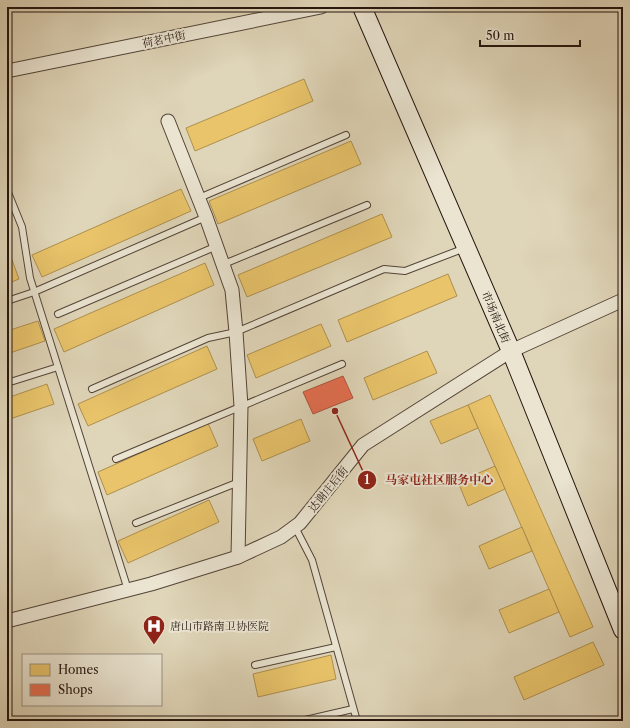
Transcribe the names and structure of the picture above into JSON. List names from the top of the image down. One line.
{"streets":{"street":["荷茗中街","市场南北街","达谢庄后街"]},"crossings":[["市场南北街","达谢庄后街"]],"places":{"other":["马家屯社区服务中心"],"hospital":["唐山市路南卫协医院"]},"legend":["Homes","Shops"],"scale_bar":"50 m"}
